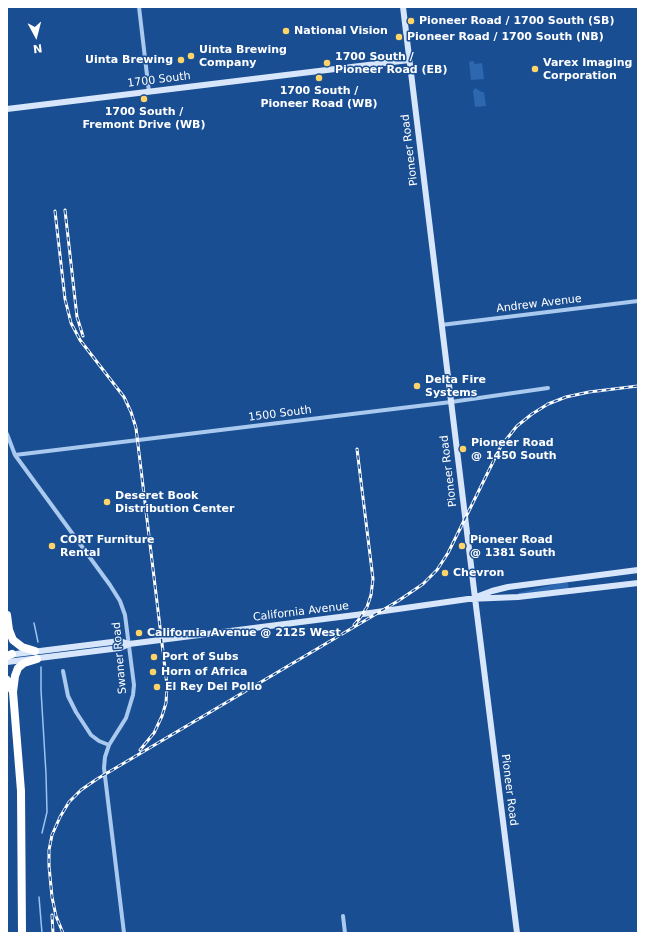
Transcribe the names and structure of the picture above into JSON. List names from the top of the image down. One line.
{"streets":{"main road":["1700 South","Pioneer Road","California Avenue"],"street":["Andrew Avenue","1500 South","Swaner Road"]},"crossings":[["1700 South","Pioneer Road"],["Pioneer Road","Andrew Avenue"],["Pioneer Road","1500 South"],["Pioneer Road","California Avenue"],["1500 South","Swaner Road"],["California Avenue","Swaner Road"]],"places":["Pioneer Road / 1700 South (SB)","National Vision","Pioneer Road / 1700 South (NB)","Uinta Brewing Company","Uinta Brewing","1700 South / Pioneer Road (EB)","Varex Imaging Corporation","1700 South / Pioneer Road (WB)","1700 South / Fremont Drive (WB)","Delta Fire Systems","Pioneer Road @ 1450 South","Deseret Book Distribution Center","CORT Furniture Rental","Pioneer Road @ 1381 South","Chevron","California Avenue @ 2125 West","Port of Subs","Horn of Africa","El Rey Del Pollo"],"north":"bottom"}
